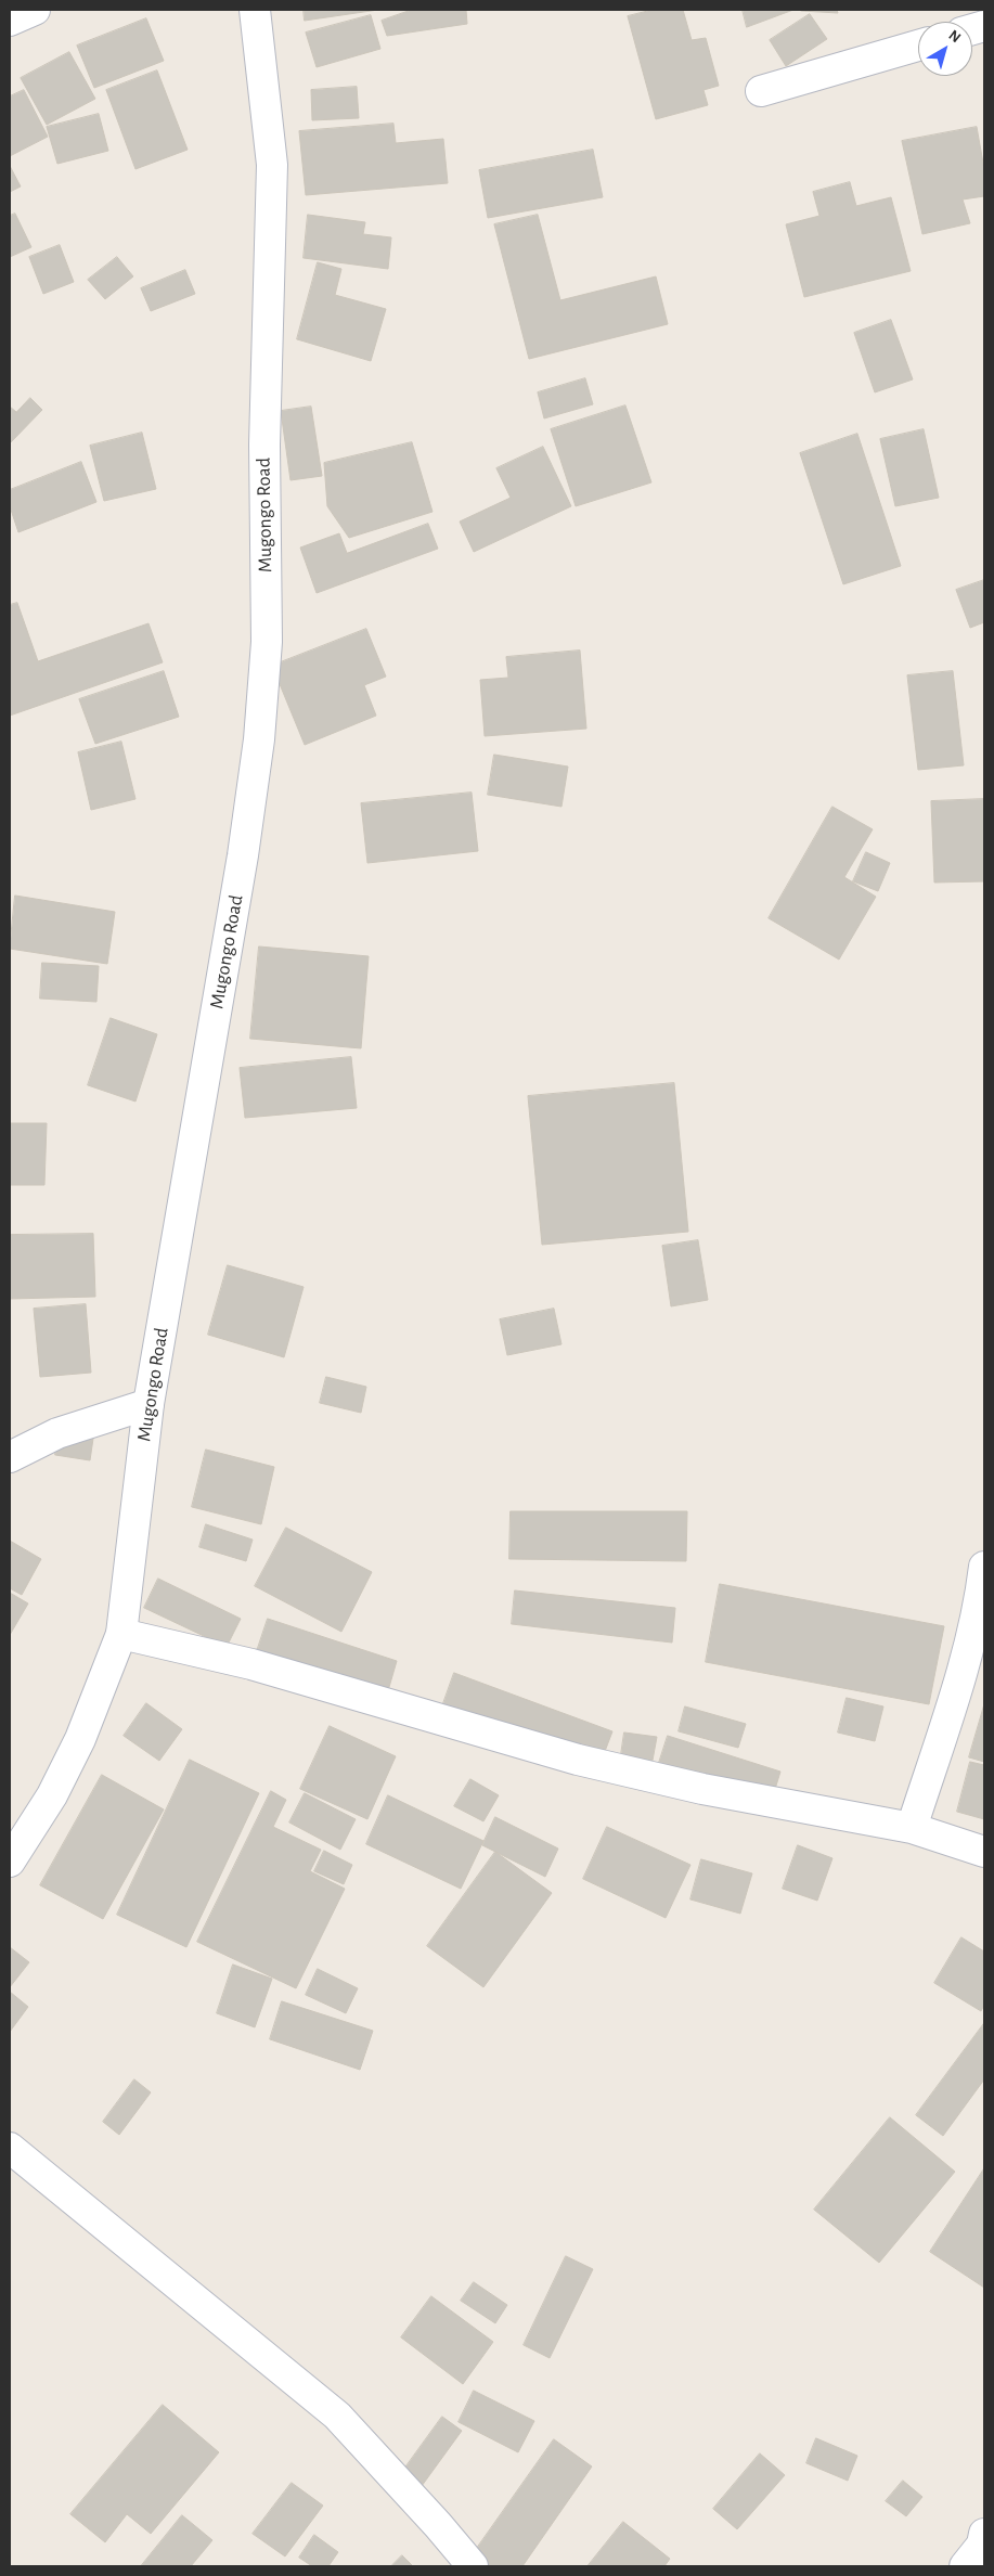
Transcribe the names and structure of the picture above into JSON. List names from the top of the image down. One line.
{"streets":{"street":["Mugongo Road"]},"north":"top right"}
